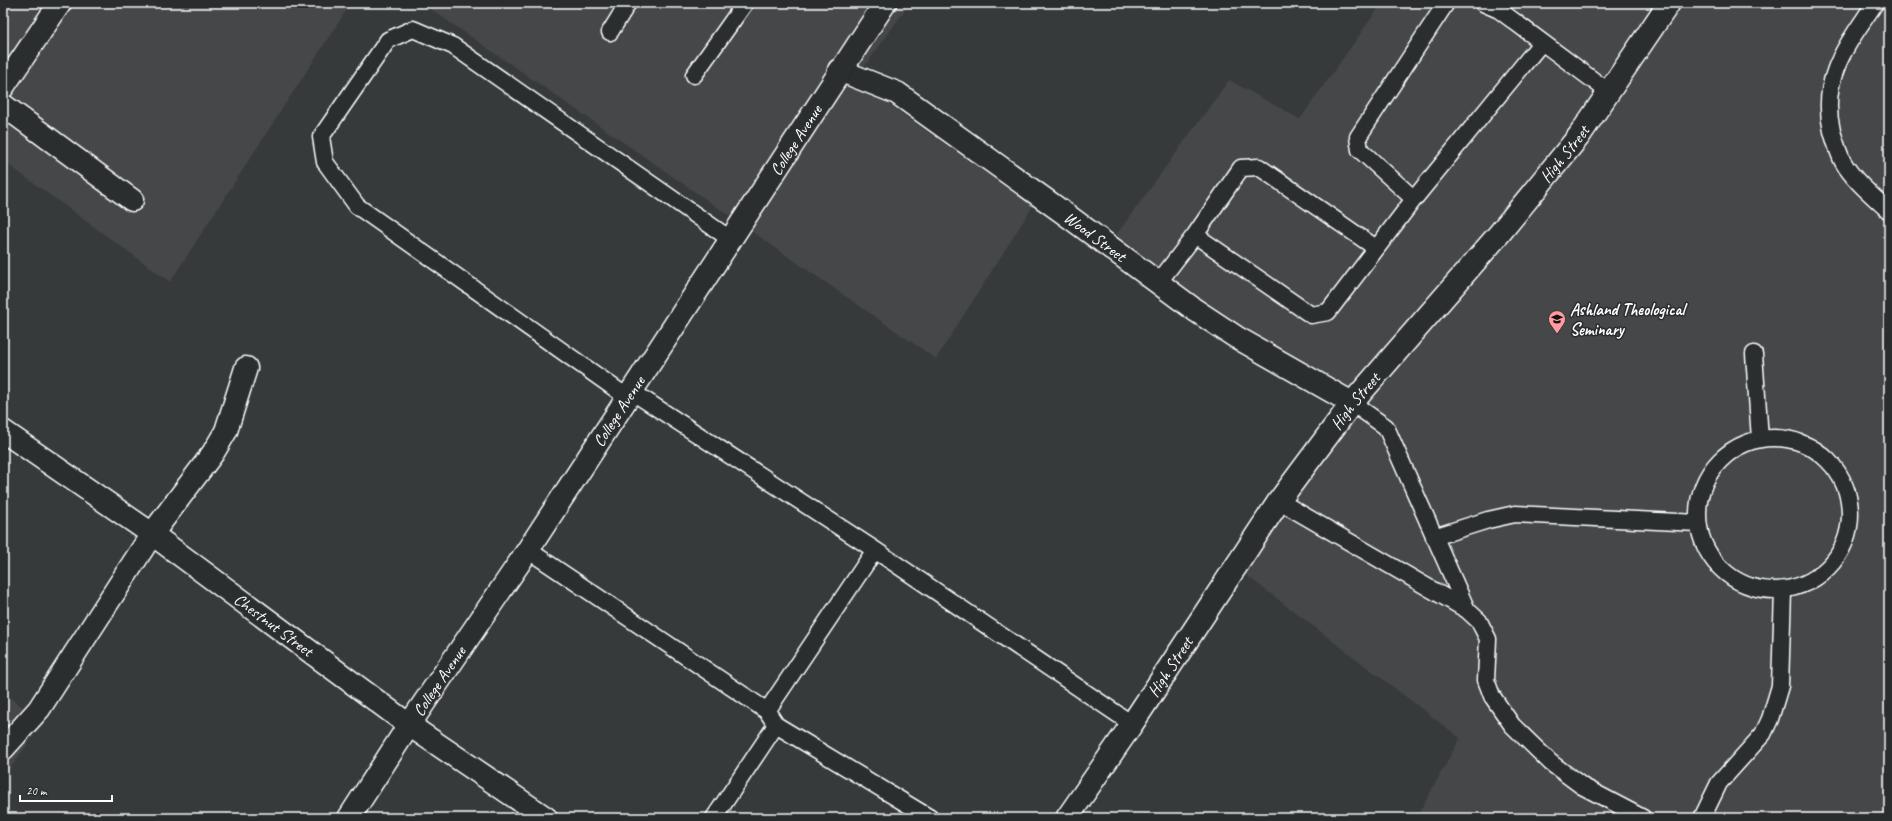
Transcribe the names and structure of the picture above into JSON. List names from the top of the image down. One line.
{"streets":{"street":["College Avenue","High Street","Wood Street","Chestnut Street"]},"crossings":[["College Avenue","Wood Street"],["College Avenue","Chestnut Street"],["High Street","Wood Street"]],"places":{"school or university":["Ashland Theological Seminary"]},"scale_bar":"20 m"}
